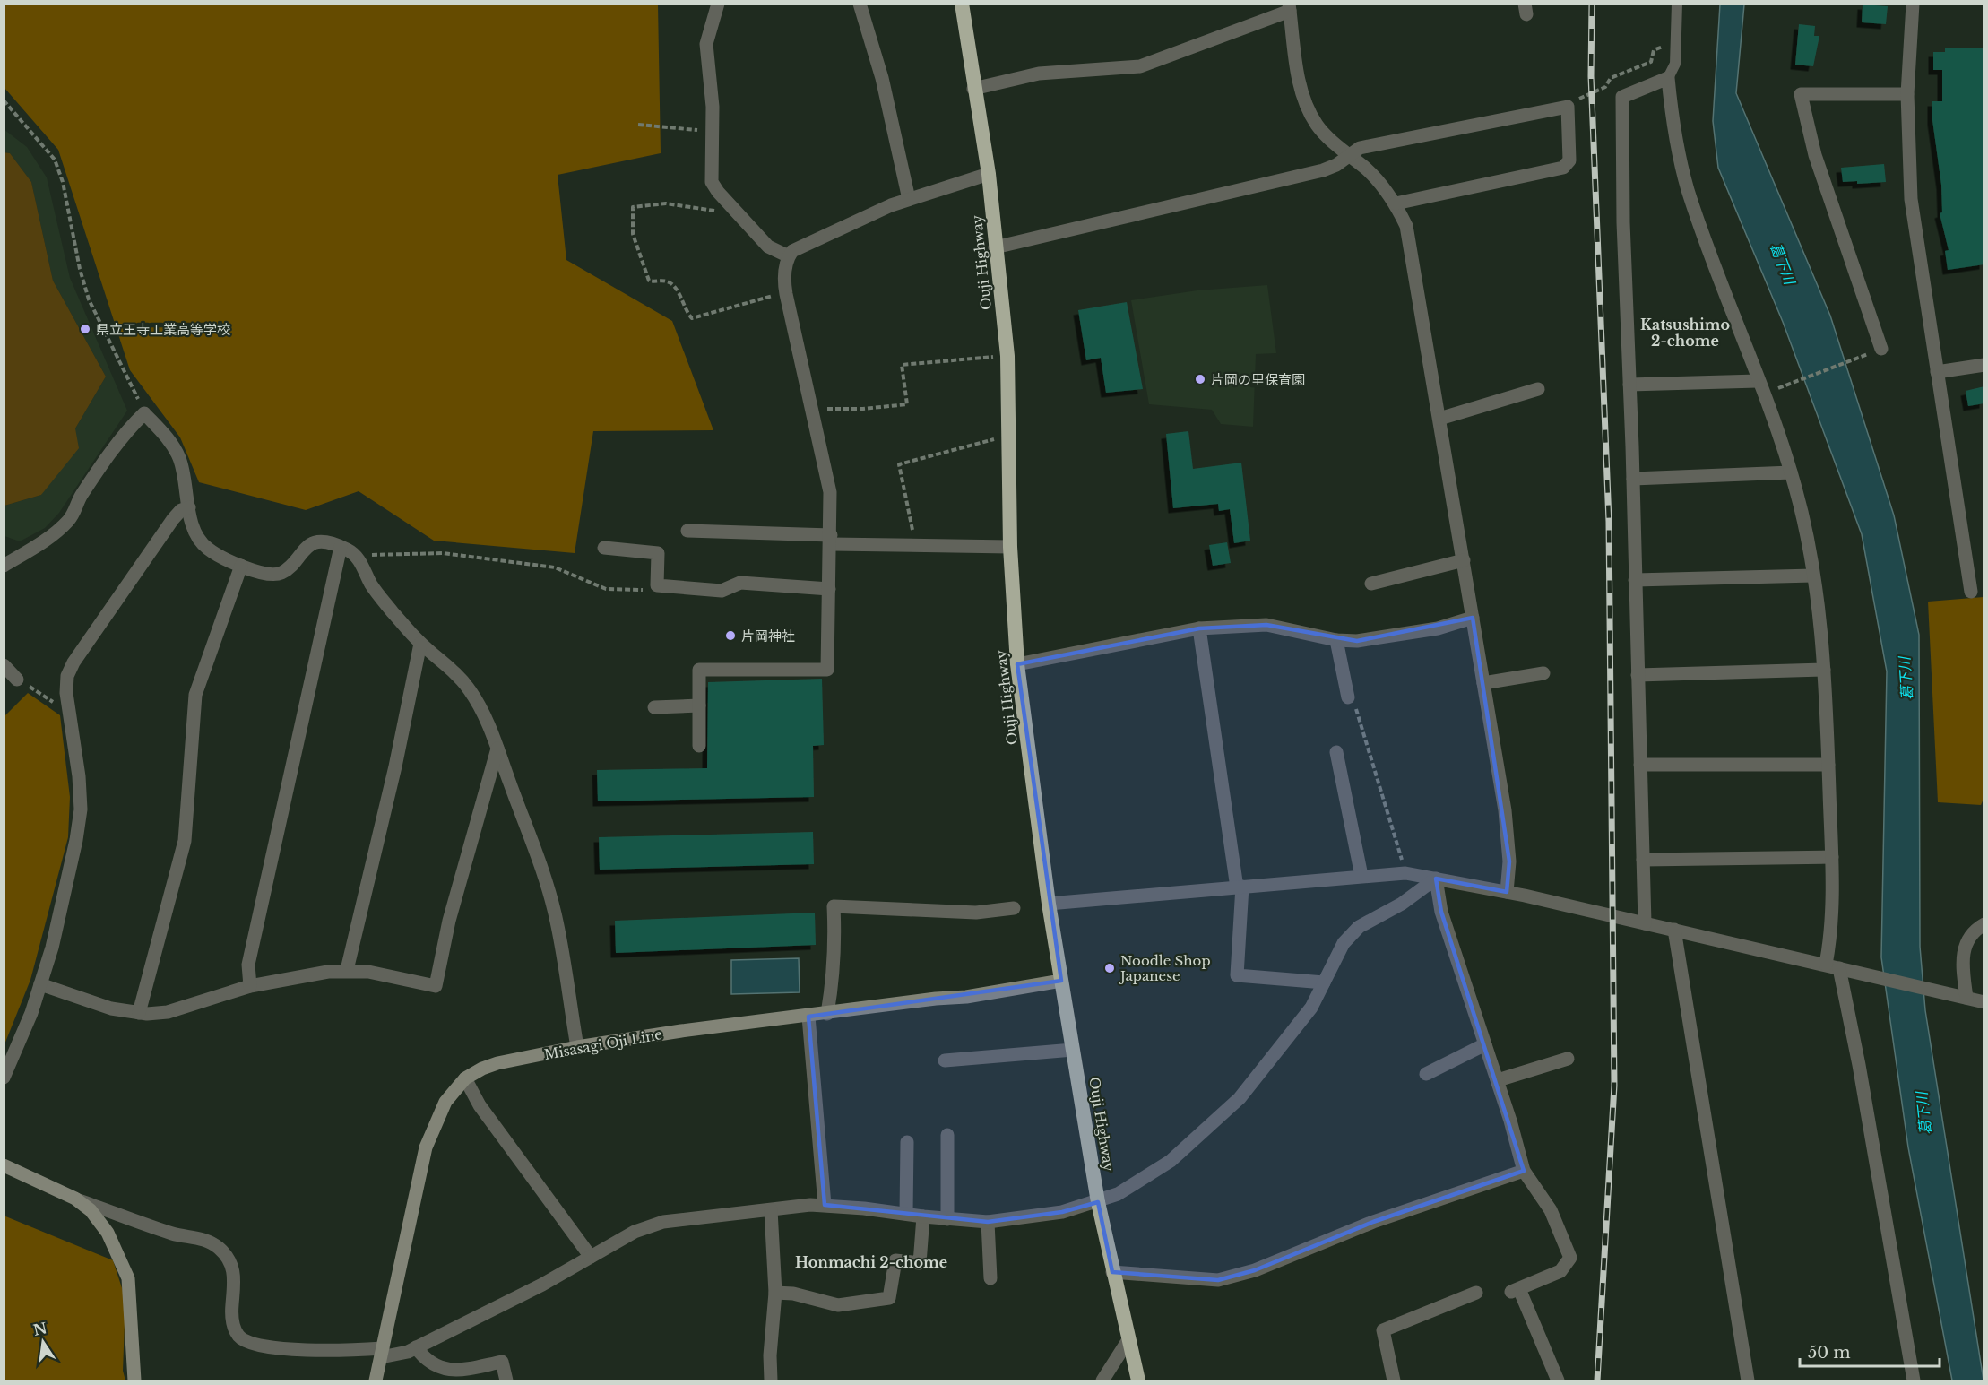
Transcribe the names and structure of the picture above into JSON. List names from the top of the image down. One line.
{"streets":{"highway":["Ouji Highway"],"main road":["Misasagi Oji Line"]},"crossings":[["Ouji Highway","Misasagi Oji Line"]],"districts":["Katsushimo 2-chome","Honmachi 2-chome"],"water":["葛下川"],"places":["県立王寺工業高等学校","片岡の里保育園","片岡神社","Noodle Shop Japanese"],"scale_bar":"50 m","north":"top"}
